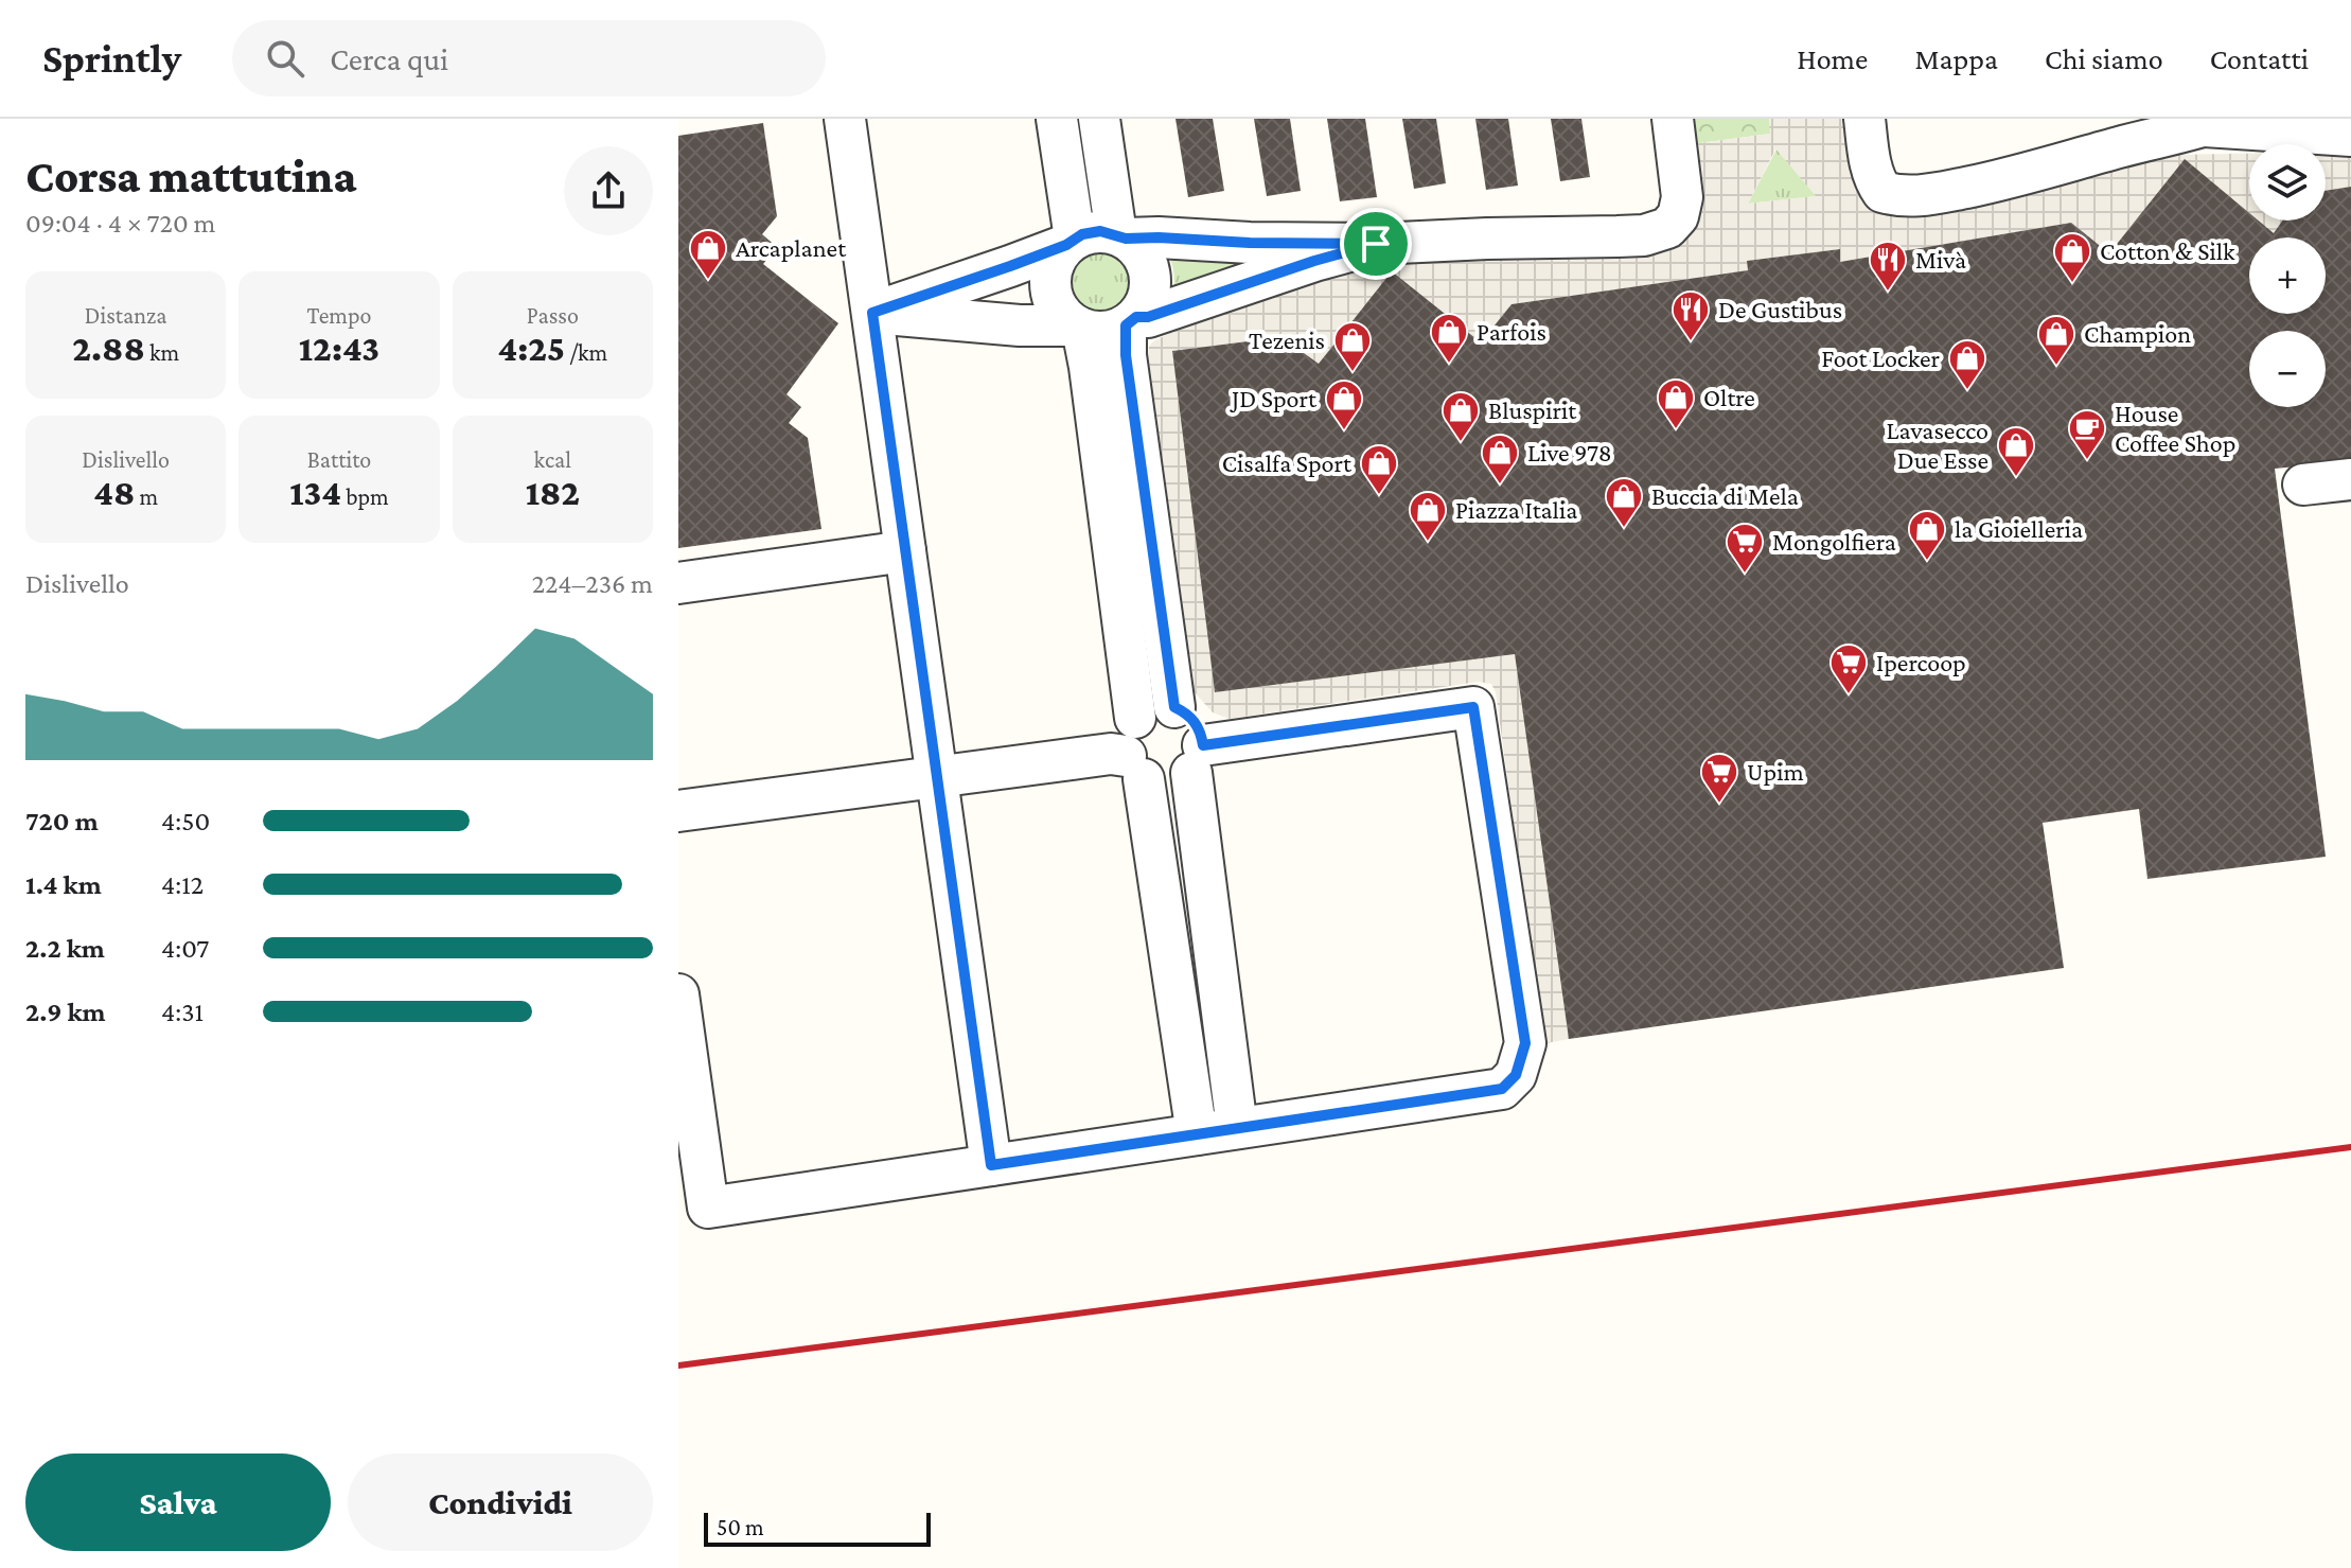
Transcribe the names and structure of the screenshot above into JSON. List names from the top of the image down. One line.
{"places":{"shop":["Arcaplanet","Cotton & Silk","Parfois","Champion","Tezenis","Foot Locker","Oltre","JD Sport","Bluspirit","Lavasecco Due Esse","Live 978","Cisalfa Sport","Buccia di Mela","Piazza Italia","la Gioielleria"],"restaurant":["Mivà","De Gustibus"],"cafe":["House Coffee Shop"],"supermarket":["Mongolfiera","Ipercoop","Upim"]},"scale_bar":"50 m","page":{"header":"Sprintly","search":"Cerca qui","nav":["Home","Mappa","Chi siamo","Contatti"],"heading":["Corsa mattutina","09:04 · 4 × 720 m"],"map_buttons":["+","−"],"stats":[["Distanza","2.88 km"],["Tempo","12:43"],["Passo","4:25 /km"],["Dislivello","48 m"],["Battito","134 bpm"],["kcal","182"]],"chart":["Dislivello","224–236 m"],"list":[{"name":"720 m","note":"4:50"},{"name":"1.4 km","note":"4:12"},{"name":"2.2 km","note":"4:07"},{"name":"2.9 km","note":"4:31"}],"buttons":["Salva","Condividi"],"scale":"50 m"}}
